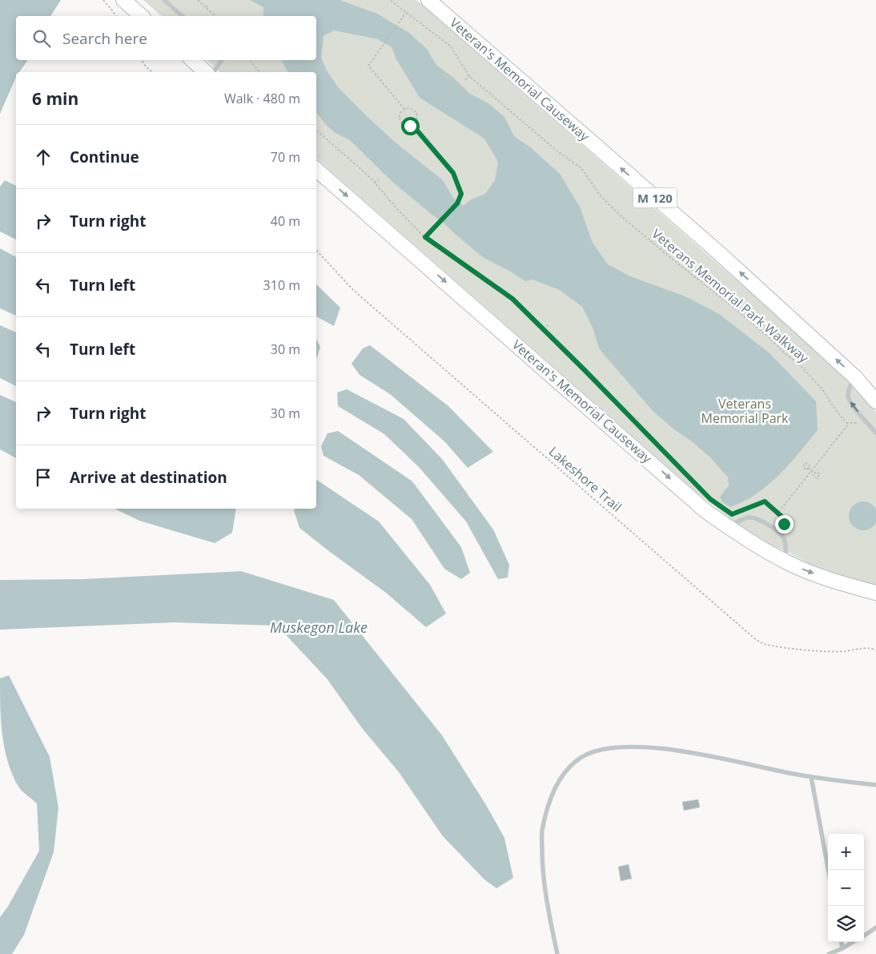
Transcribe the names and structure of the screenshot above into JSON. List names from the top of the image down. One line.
{"streets":{"main road":["Veteran's Memorial Causeway","M 120"],"path":["Veterans Memorial Park Walkway","Lakeshore Trail"]},"water":["Muskegon Lake"],"parks":["Veterans Memorial Park"],"page":{"search":"Search here","heading":["6 min","Walk · 480 m"],"list":[["Continue","70 m"],["Turn right","40 m"],["Turn left","310 m"],["Turn left","30 m"],["Turn right","30 m"],"Arrive at destination"],"map_buttons":["+","−"]}}
